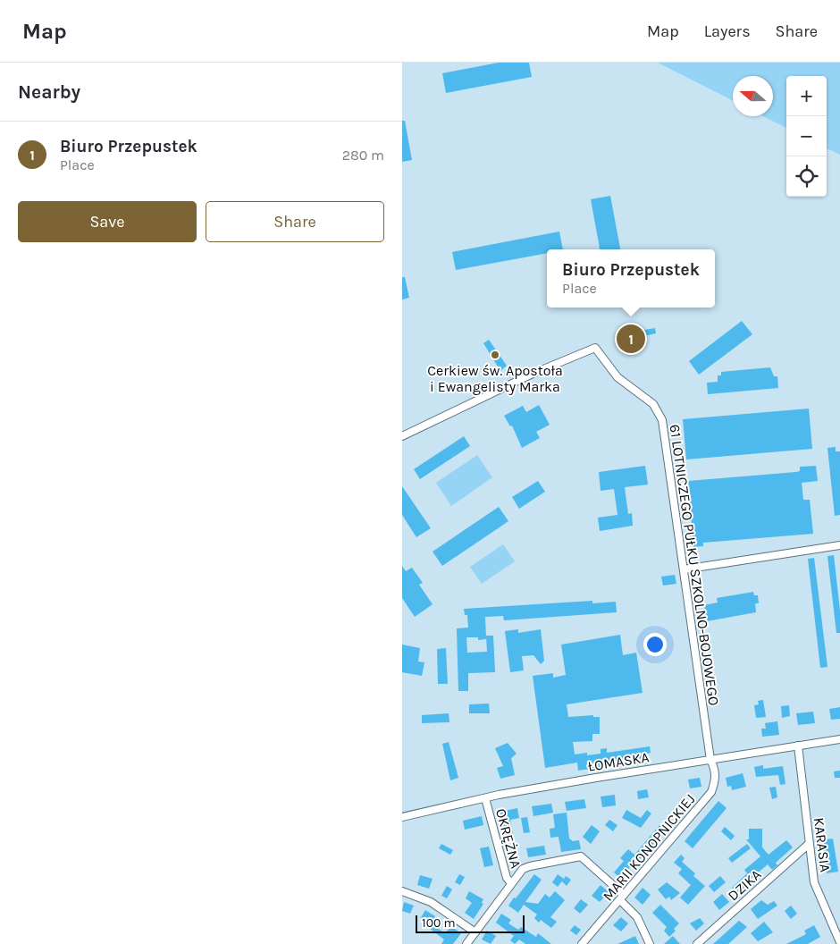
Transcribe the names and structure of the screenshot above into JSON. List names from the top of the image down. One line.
{"streets":{"street":["61 LOTNICZEGO PUŁKU SZKOLNO-BOJOWEGO","ŁOMASKA","OKRĘŻNA","KARASIA","MARII KONOPNICKIEJ","DZIKA"]},"crossings":[["61 LOTNICZEGO PUŁKU SZKOLNO-BOJOWEGO","ŁOMASKA"],["61 LOTNICZEGO PUŁKU SZKOLNO-BOJOWEGO","MARII KONOPNICKIEJ"],["ŁOMASKA","OKRĘŻNA"],["ŁOMASKA","KARASIA"],["ŁOMASKA","MARII KONOPNICKIEJ"],["OKRĘŻNA","MARII KONOPNICKIEJ"],["KARASIA","DZIKA"]],"places":["Cerkiew św. Apostoła i Ewangelisty Marka"],"scale_bar":"100 m","north":"left","page":{"header":"Map","nav":["Map","Layers","Share"],"heading":"Nearby","map_buttons":["+","−"],"list":[{"mark":"1","name":"Biuro Przepustek","note":"Place","value":"280 m"}],"buttons":["Save","Share"],"popup":["Biuro Przepustek","Place"],"pins":"1","scale":"100 m"}}
